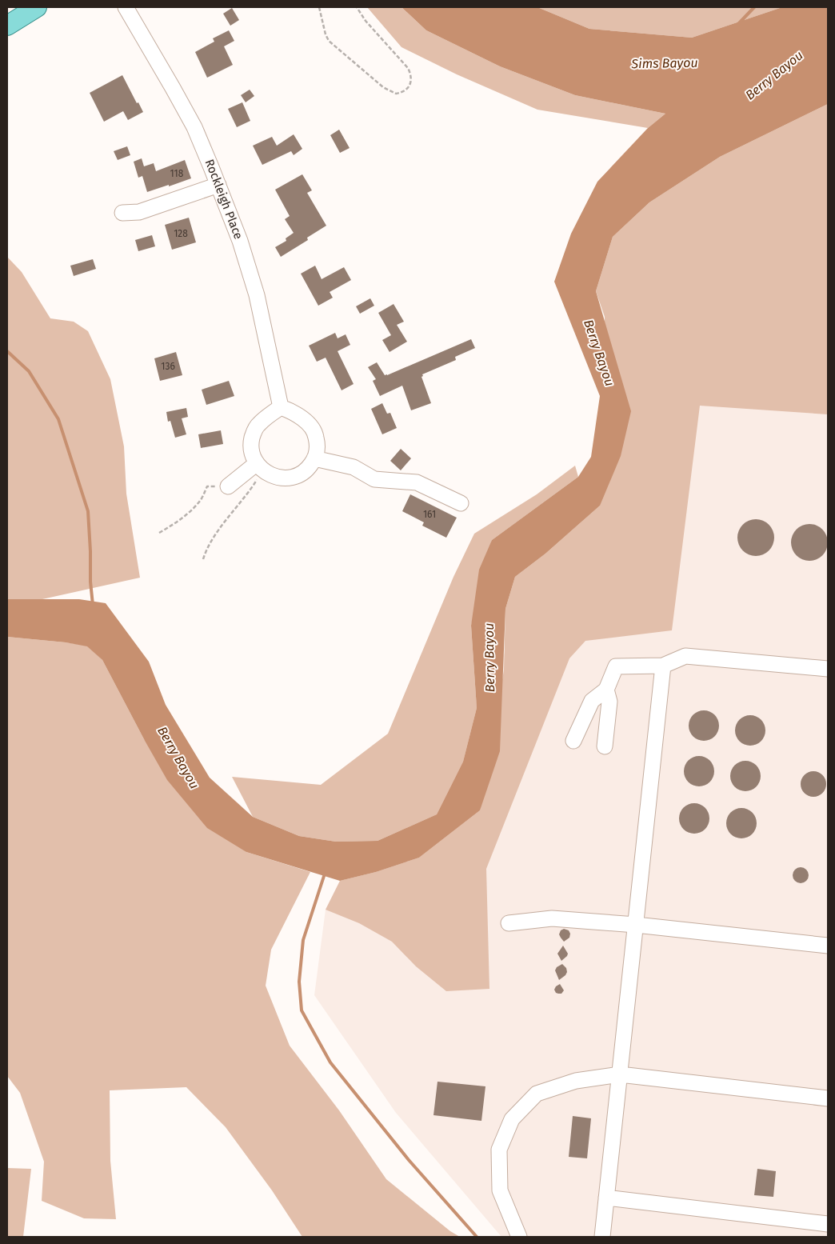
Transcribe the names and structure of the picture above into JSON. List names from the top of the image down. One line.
{"streets":{"street":["Rockleigh Place"]},"water":["Sims Bayou","Berry Bayou"],"house_numbers":["118","128","136","161"]}
